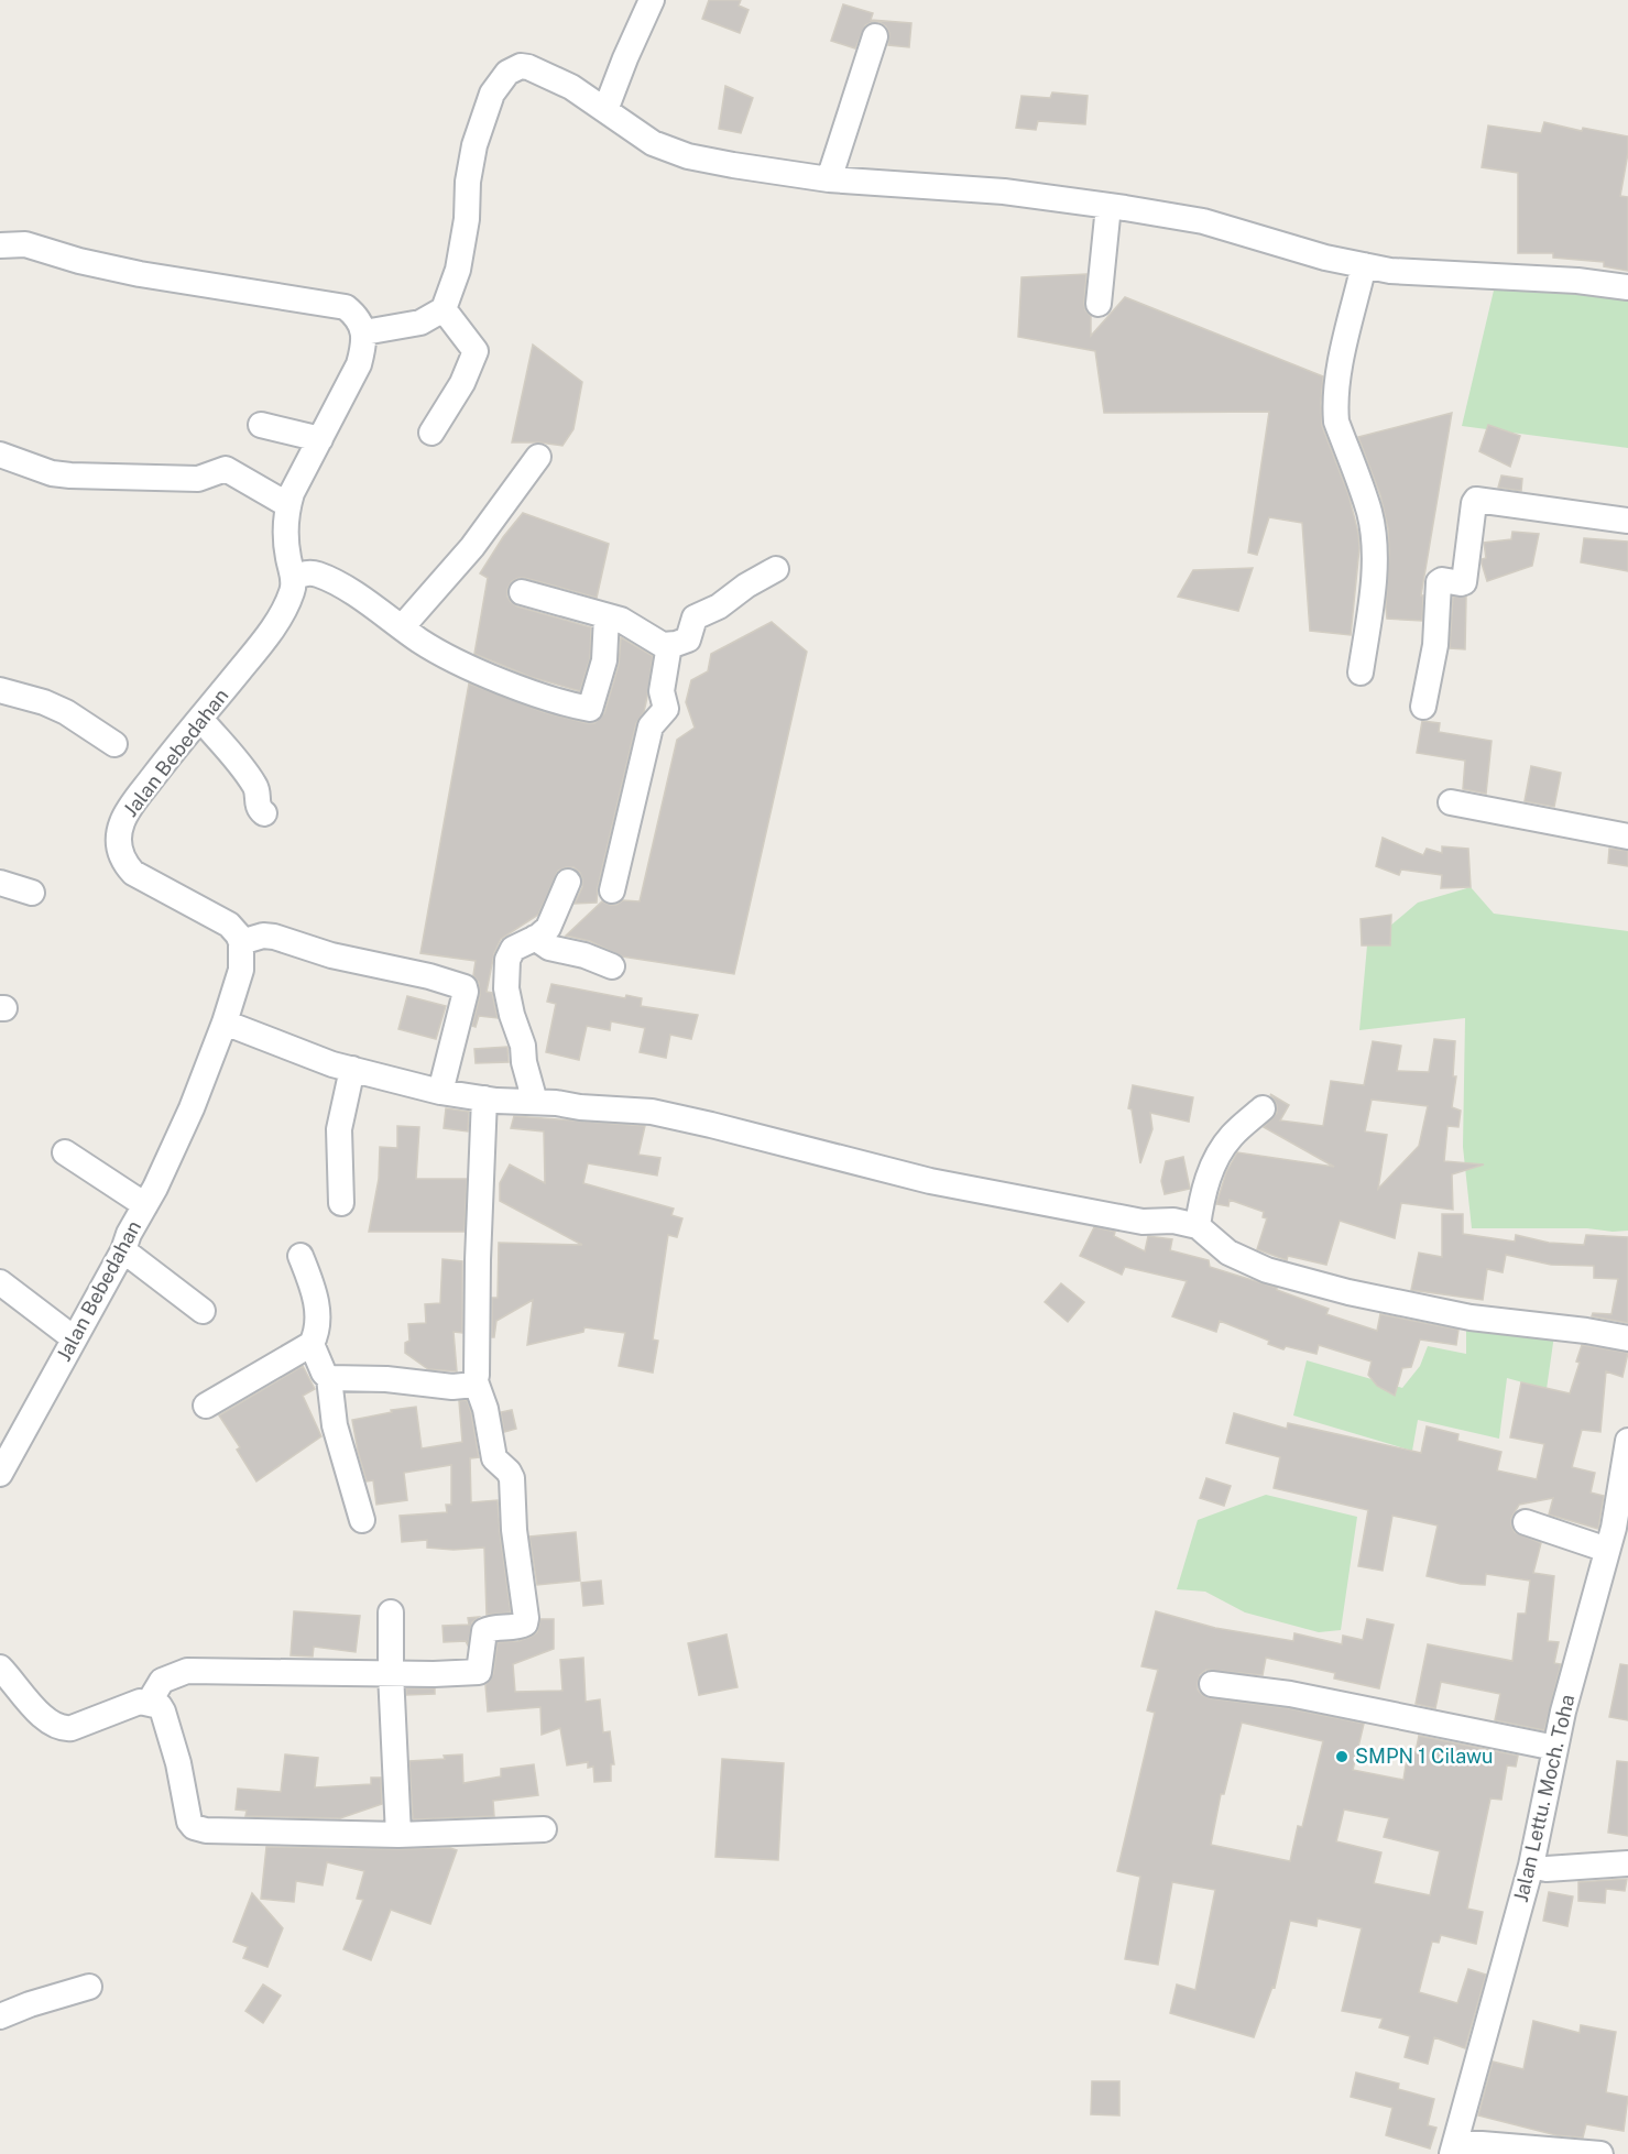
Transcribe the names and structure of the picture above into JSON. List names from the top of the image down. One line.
{"streets":{"street":["Jalan Bebedahan","Jalan Lettu. Moch. Toha"]},"places":["SMPN 1 Cilawu"]}
